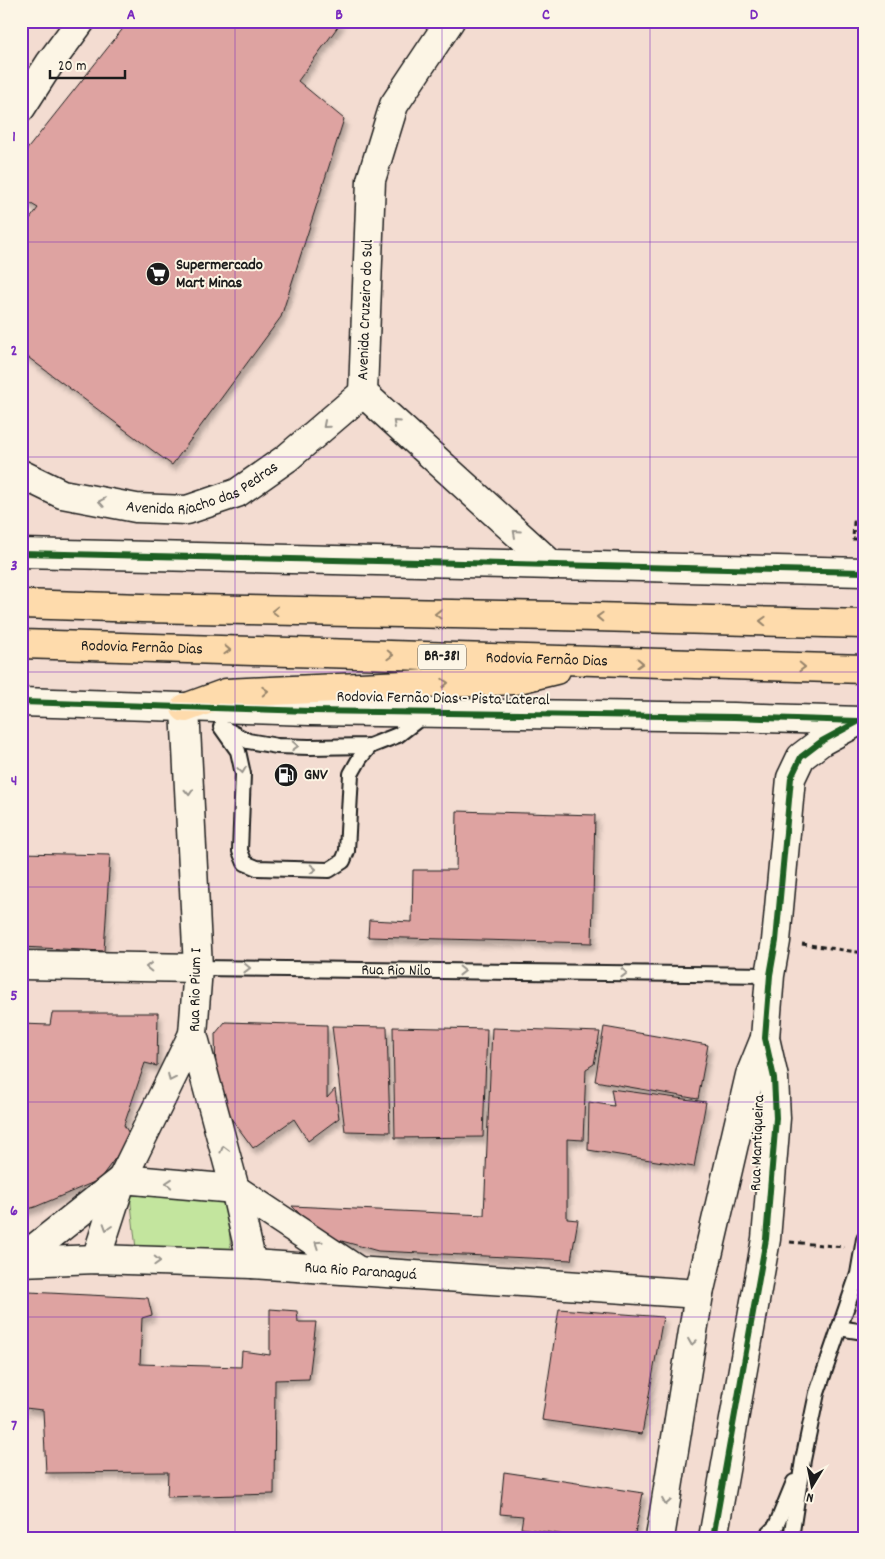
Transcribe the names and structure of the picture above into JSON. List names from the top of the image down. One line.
{"streets":{"highway":["Rodovia Fernão Dias","BR-381"],"street":["Avenida Cruzeiro do Sul","Avenida Riacho das Pedras","Rodovia Fernão Dias - Pista Lateral","Rua Rio Nilo","Rua Rio Pium I","Rua Mantiqueira","Rua Rio Paranaguá"]},"crossings":[["Avenida Cruzeiro do Sul","Avenida Riacho das Pedras"],["Rodovia Fernão Dias - Pista Lateral","Rua Rio Pium I"],["Rodovia Fernão Dias - Pista Lateral","Rua Mantiqueira"],["Rua Rio Nilo","Rua Rio Pium I"],["Rua Rio Nilo","Rua Mantiqueira"],["Rua Rio Pium I","Rua Rio Paranaguá"],["Rua Mantiqueira","Rua Rio Paranaguá"]],"one_way":["Avenida Cruzeiro do Sul"],"places":{"supermarket":["Supermercado Mart Minas"],"fuel station":["GNV"]},"scale_bar":"20 m","north":"bottom","grid":{"columns":["A","B","C","D"],"rows":["1","2","3","4","5","6","7"]}}
